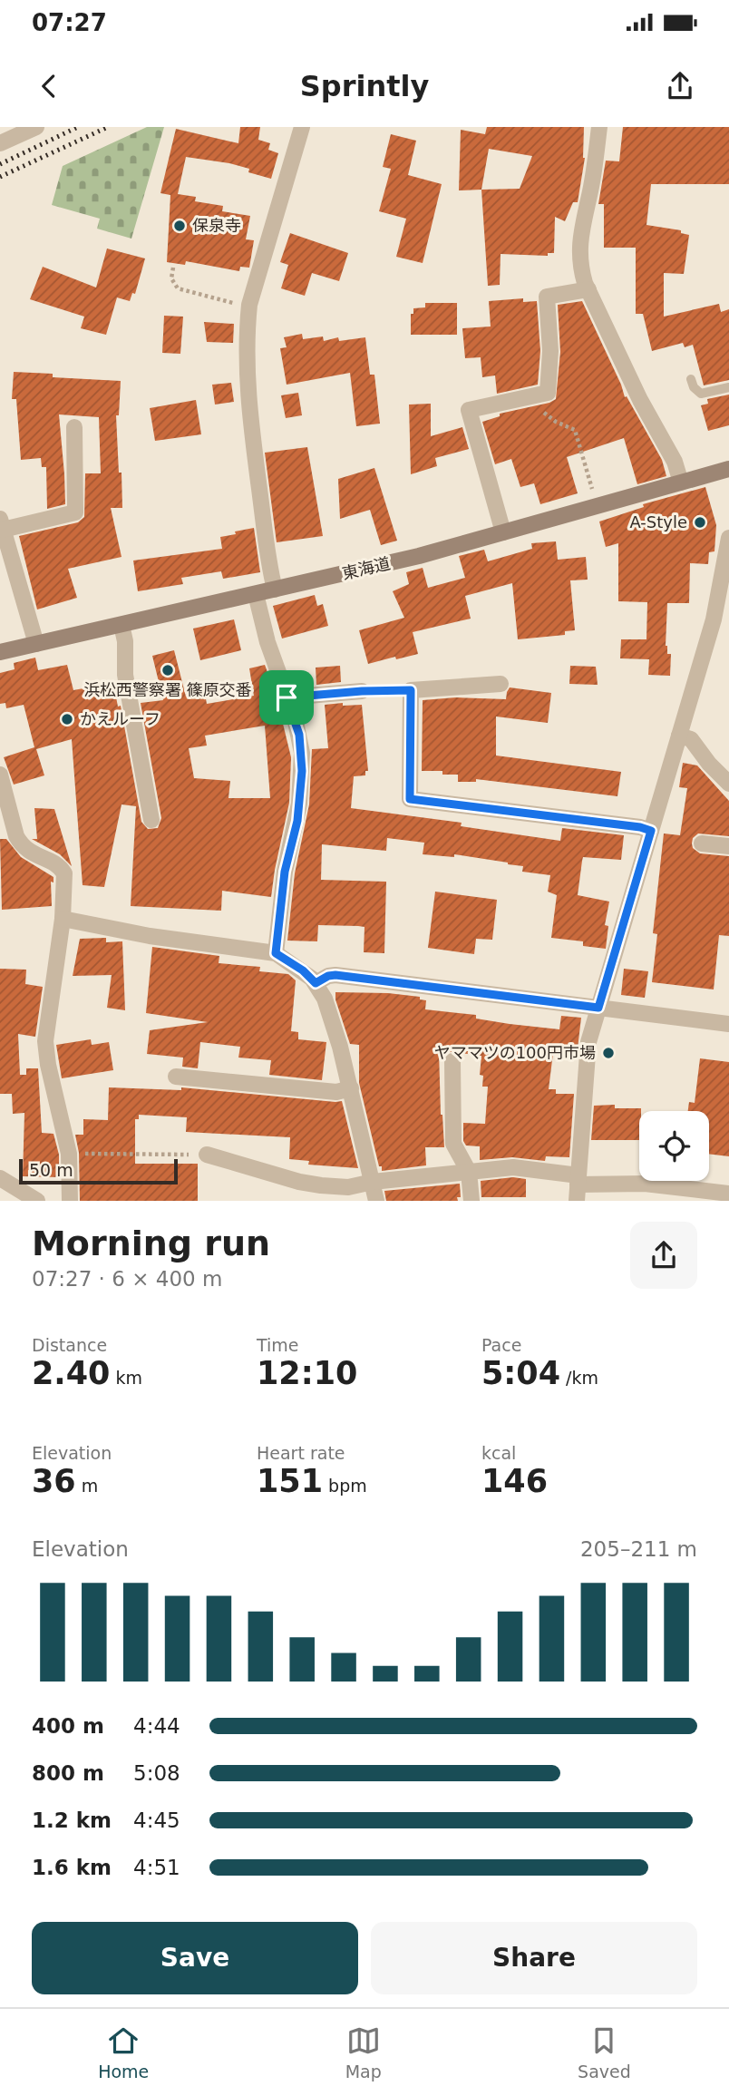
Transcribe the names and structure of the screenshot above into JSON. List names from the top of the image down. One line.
{"streets":{"main road":["東海道"]},"places":["保泉寺","A-Style","浜松西警察署 篠原交番","かえルーフ","ヤママツの100円市場"],"scale_bar":"50 m","page":{"status":"07:27","header":"Sprintly","scale":"50 m","heading":["Morning run","07:27 · 6 × 400 m"],"stats":[["Distance","2.40 km"],["Time","12:10"],["Pace","5:04 /km"],["Elevation","36 m"],["Heart rate","151 bpm"],["kcal","146"]],"chart":["Elevation","205–211 m"],"list":[{"name":"400 m","note":"4:44"},{"name":"800 m","note":"5:08"},{"name":"1.2 km","note":"4:45"},{"name":"1.6 km","note":"4:51"}],"buttons":["Save","Share"],"tabs":["Home","Map","Saved"]}}
